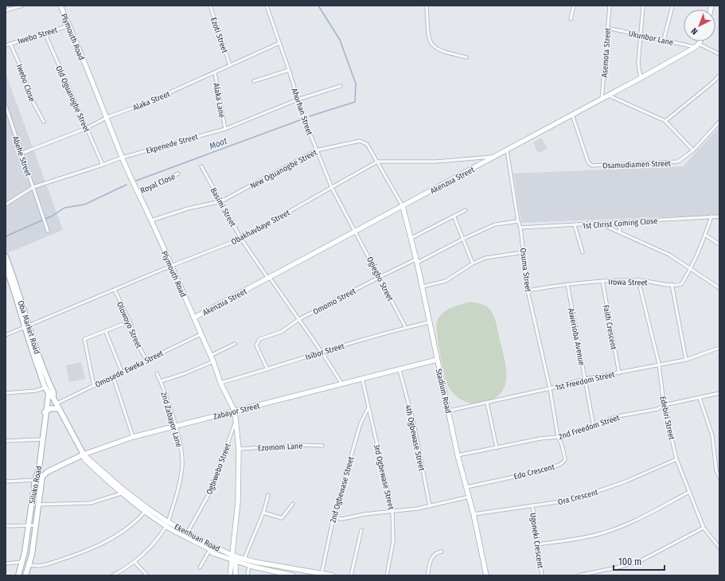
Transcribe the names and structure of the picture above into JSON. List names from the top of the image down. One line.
{"streets":{"main road":["Oba Market Road","Zabayor Street","Siluko Road","Ekenhuan Road"],"street":["Iwebo Street","Ezoti Street","Plymouth Road","Ukunbor Lane","Asemota Street","Iwebo Close","Old Oguanogbe Street","Alaka Street","Alaka Lane","Ahorhan Street","Ekpenede Street","Abehe Street","Osamudiamen Street","New Oguanogbe Street","Akenzua Street","Royal Close","Basimi Street","1st Christ Coming Close","Obakhavbaye Street","Osuma Street","Ogiegbo Street","Irowa Street","Omomo Street","Olowoyo Street","Faith Crescent","Aiwerioba Avenue","Isibor Street","Omosede Eweka Street","1st Freedom Street","Stadium Road","Edebiri Street","2nd Zabayor Lane","2nd Freedom Street","4th Ogbewase Street","Ezomom Lane","Ogbiwebo Street","Edo Crescent","3rd Ogbewase Street","2nd Ogbewase Street","Ora Crescent","Ugoneki Crescent"]},"crossings":[["Iwebo Street","Plymouth Road"],["Iwebo Street","Iwebo Close"],["Iwebo Street","Old Oguanogbe Street"],["Ezoti Street","Alaka Street"],["Plymouth Road","Alaka Street"],["Plymouth Road","Ekpenede Street"],["Plymouth Road","New Oguanogbe Street"],["Plymouth Road","Akenzua Street"],["Plymouth Road","Royal Close"],["Plymouth Road","Obakhavbaye Street"],["Plymouth Road","Isibor Street"],["Plymouth Road","Omosede Eweka Street"],["Plymouth Road","Zabayor Street"],["Plymouth Road","Ezomom Lane"],["Plymouth Road","Ogbiwebo Street"],["Plymouth Road","Ekenhuan Road"],["Ukunbor Lane","Asemota Street"],["Ukunbor Lane","Akenzua Street"],["Asemota Street","Akenzua Street"],["Old Oguanogbe Street","Alaka Street"],["Old Oguanogbe Street","Ekpenede Street"],["Alaka Street","Alaka Lane"],["Alaka Street","Ahorhan Street"],["Alaka Street","Abehe Street"],["Alaka Lane","Ekpenede Street"],["Ahorhan Street","Ekpenede Street"],["Ahorhan Street","New Oguanogbe Street"],["Ahorhan Street","Akenzua Street"],["Ahorhan Street","Obakhavbaye Street"],["Ahorhan Street","Ogiegbo Street"],["Ekpenede Street","Abehe Street"],["Osamudiamen Street","Akenzua Street"],["New Oguanogbe Street","Akenzua Street"],["New Oguanogbe Street","Basimi Street"],["New Oguanogbe Street","Obakhavbaye Street"],["New Oguanogbe Street","Stadium Road"],["Akenzua Street","Basimi Street"],["Akenzua Street","Osuma Street"],["Akenzua Street","Ogiegbo Street"],["Akenzua Street","Stadium Road"],["Basimi Street","Obakhavbaye Street"],["Basimi Street","Omomo Street"],["Basimi Street","Isibor Street"],["Basimi Street","Zabayor Street"],["1st Christ Coming Close","Osuma Street"],["Obakhavbaye Street","Olowoyo Street"],["Obakhavbaye Street","Oba Market Road"],["Osuma Street","Irowa Street"],["Osuma Street","Omomo Street"],["Osuma Street","1st Freedom Street"],["Osuma Street","Edo Crescent"],["Ogiegbo Street","Omomo Street"],["Ogiegbo Street","Isibor Street"],["Irowa Street","Faith Crescent"],["Irowa Street","Aiwerioba Avenue"],["Irowa Street","Edebiri Street"],["Omomo Street","Isibor Street"],["Omomo Street","Stadium Road"],["Olowoyo Street","Omosede Eweka Street"],["Oba Market Road","Siluko Road"],["Oba Market Road","Ekenhuan Road"],["Faith Crescent","1st Freedom Street"],["Aiwerioba Avenue","1st Freedom Street"],["Aiwerioba Avenue","2nd Freedom Street"],["Isibor Street","Stadium Road"],["Omosede Eweka Street","Ekenhuan Road"],["1st Freedom Street","Stadium Road"],["1st Freedom Street","Edebiri Street"],["1st Freedom Street","Edo Crescent"],["Stadium Road","Zabayor Street"],["Stadium Road","2nd Freedom Street"],["Stadium Road","Edo Crescent"],["Stadium Road","Ora Crescent"],["Zabayor Street","2nd Zabayor Lane"],["Zabayor Street","4th Ogbewase Street"],["Zabayor Street","3rd Ogbewase Street"],["Zabayor Street","Siluko Road"],["Zabayor Street","Ekenhuan Road"],["Edebiri Street","2nd Freedom Street"],["Edebiri Street","Ora Crescent"],["2nd Zabayor Lane","Ekenhuan Road"],["2nd Freedom Street","Edo Crescent"],["Ogbiwebo Street","Ekenhuan Road"],["3rd Ogbewase Street","2nd Ogbewase Street"],["Siluko Road","Ekenhuan Road"],["2nd Ogbewase Street","Ekenhuan Road"],["Ora Crescent","Ugoneki Crescent"]],"water":["Moat"],"scale_bar":"100 m","north":"bottom left"}
